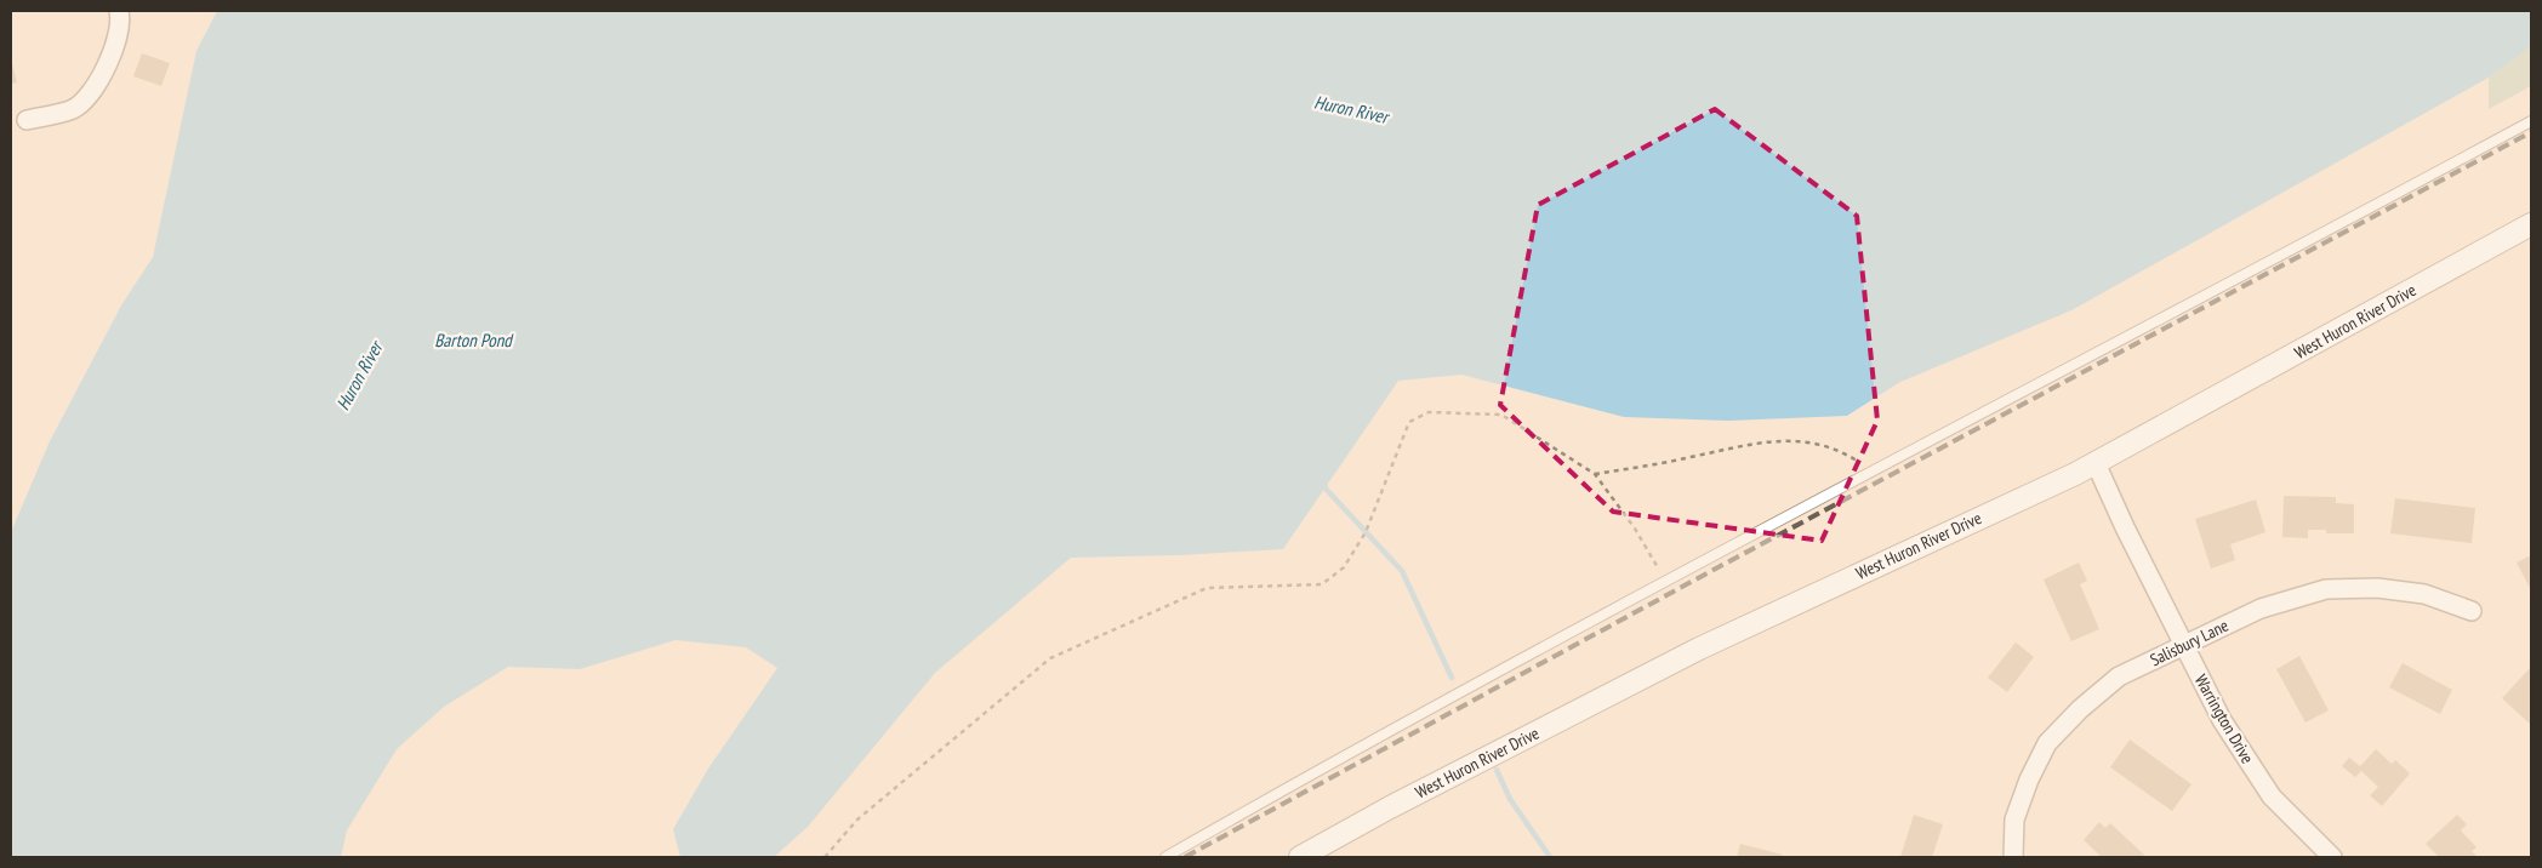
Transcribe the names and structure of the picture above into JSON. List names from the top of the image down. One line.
{"streets":{"street":["West Huron River Drive","Salisbury Lane","Warrington Drive"]},"crossings":[["West Huron River Drive","Warrington Drive"],["Salisbury Lane","Warrington Drive"]],"water":["Huron River","Barton Pond"]}
